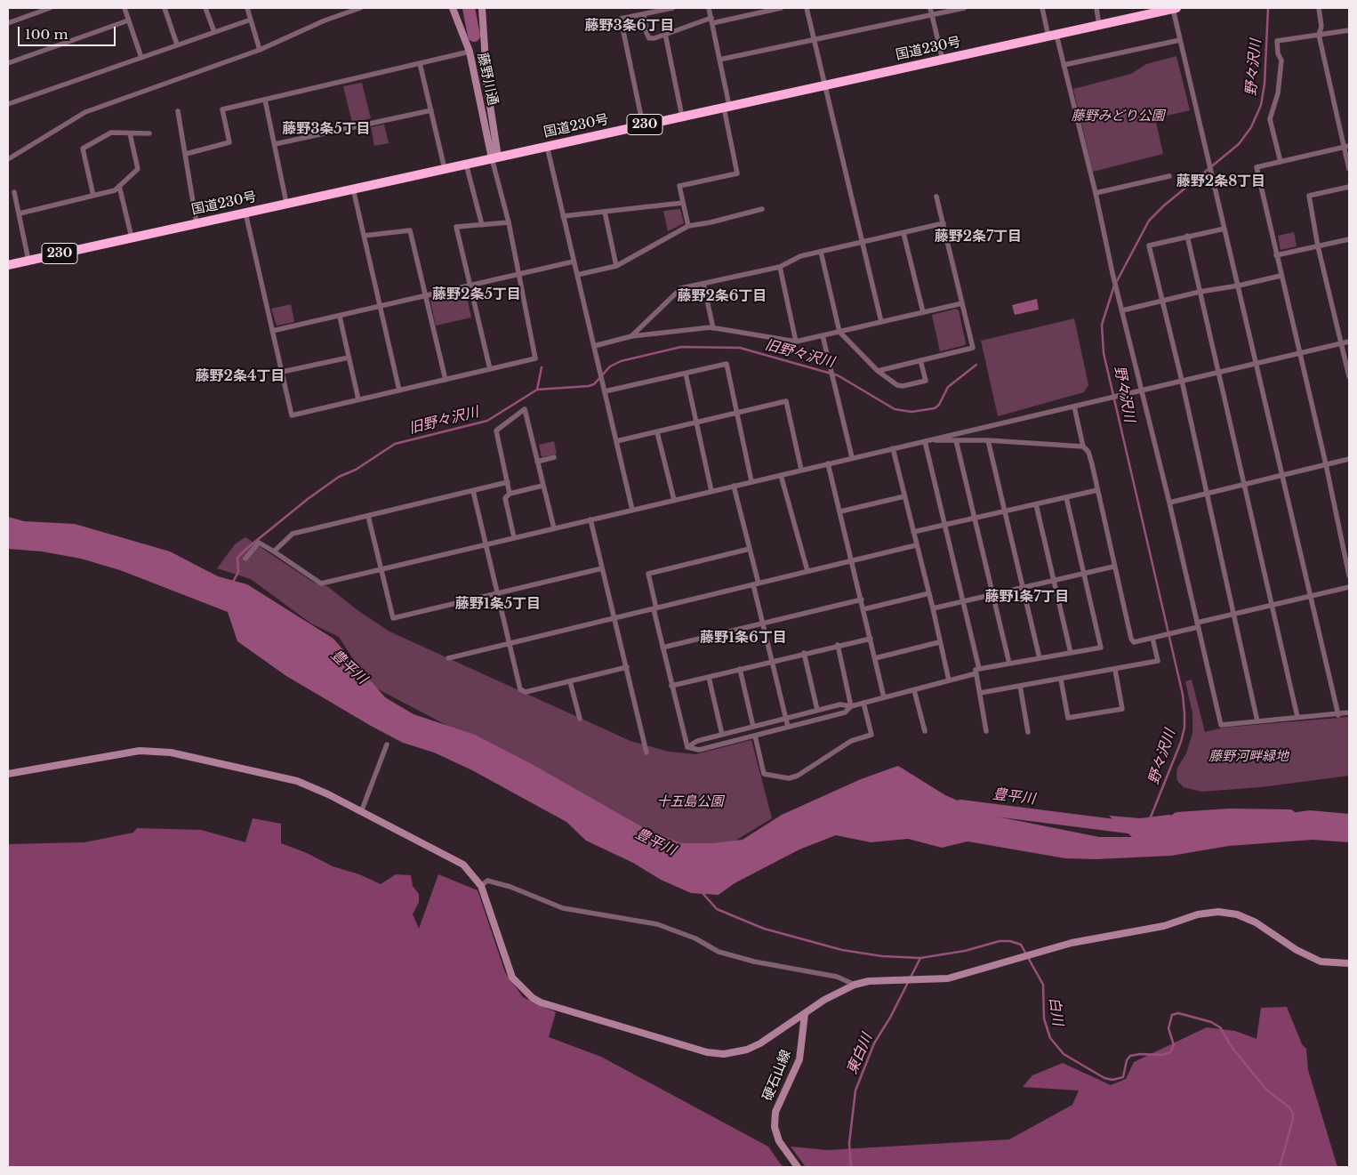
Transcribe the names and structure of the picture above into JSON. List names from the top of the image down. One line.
{"streets":{"highway":["国道230号","230"],"street":["藤野川通","硬石山線"]},"crossings":[["国道230号","藤野川通"]],"districts":["藤野3条6丁目","藤野3条5丁目","藤野2条8丁目","藤野2条7丁目","藤野2条5丁目","藤野2条6丁目","藤野2条4丁目","藤野1条7丁目","藤野1条5丁目","藤野1条6丁目"],"water":["野々沢川","旧野々沢川","豊平川","白川","東白川"],"parks":["藤野みどり公園","藤野河畔緑地","十五島公園"],"scale_bar":"100 m"}
